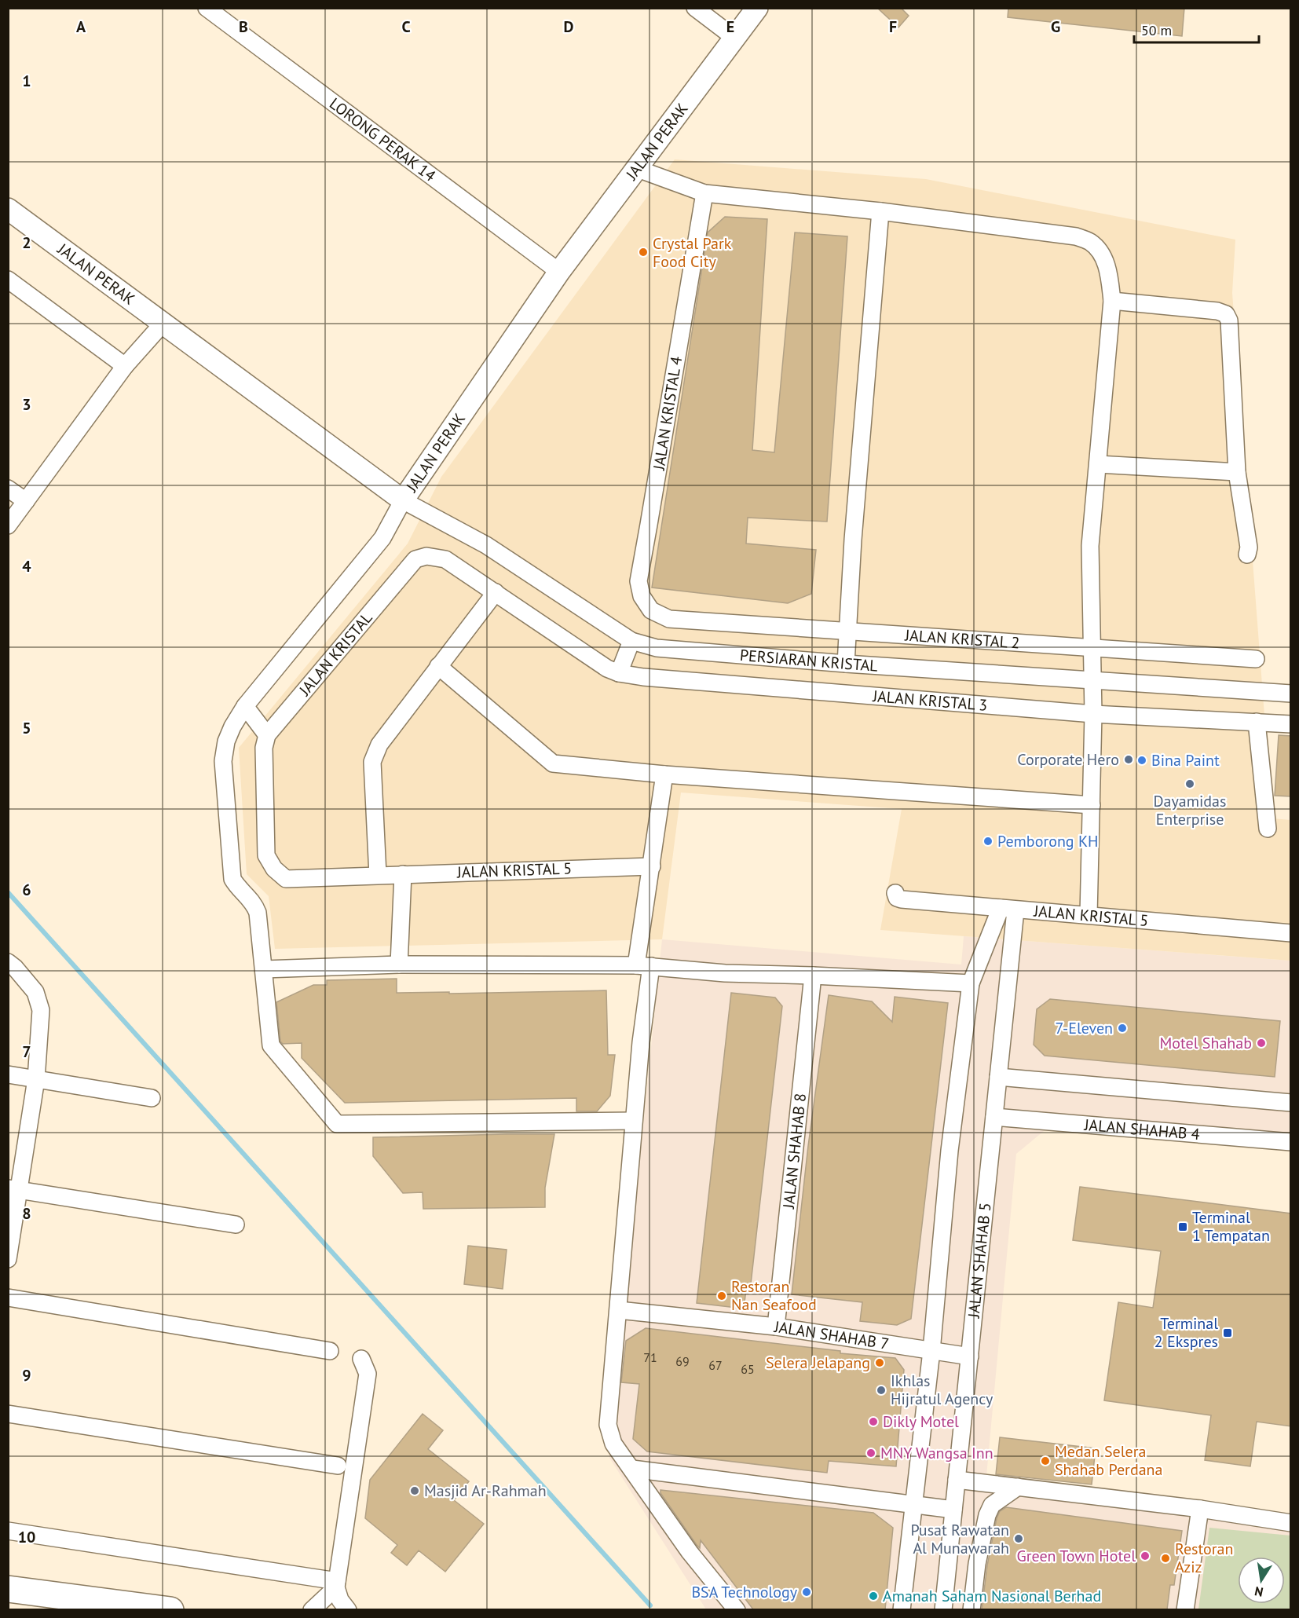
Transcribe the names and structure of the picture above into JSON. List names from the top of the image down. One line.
{"streets":{"street":["LORONG PERAK 14","JALAN PERAK","JALAN KRISTAL 4","JALAN KRISTAL 2","JALAN KRISTAL","PERSIARAN KRISTAL","JALAN KRISTAL 3","JALAN KRISTAL 5","JALAN SHAHAB 4","JALAN SHAHAB 8","JALAN SHAHAB 5","JALAN SHAHAB 7"]},"crossings":[["LORONG PERAK 14","JALAN PERAK"],["JALAN PERAK","PERSIARAN KRISTAL"],["JALAN KRISTAL 4","JALAN KRISTAL 2"],["JALAN KRISTAL","JALAN KRISTAL 3"],["JALAN KRISTAL 5","JALAN SHAHAB 5"],["JALAN SHAHAB 4","JALAN SHAHAB 5"],["JALAN SHAHAB 8","JALAN SHAHAB 7"],["JALAN SHAHAB 5","JALAN SHAHAB 7"]],"places":{"other":["Crystal Park Food City","Corporate Hero","Bina Paint","Dayamidas Enterprise","Pemborong KH","7-Eleven","Motel Shahab","Restoran Nan Seafood","Selera Jelapang","Ikhlas Hijratul Agency","Dikly Motel","MNY Wangsa Inn","Medan Selera Shahab Perdana","Masjid Ar-Rahmah","Pusat Rawatan Al Munawarah","Green Town Hotel","Restoran Aziz","BSA Technology","Amanah Saham Nasional Berhad"],"transit":["Terminal 1 Tempatan","Terminal 2 Ekspres"]},"house_numbers":["71","69","67","65"],"scale_bar":"50 m","north":"bottom","grid":{"columns":["A","B","C","D","E","F","G"],"rows":["1","2","3","4","5","6","7","8","9","10"]}}
